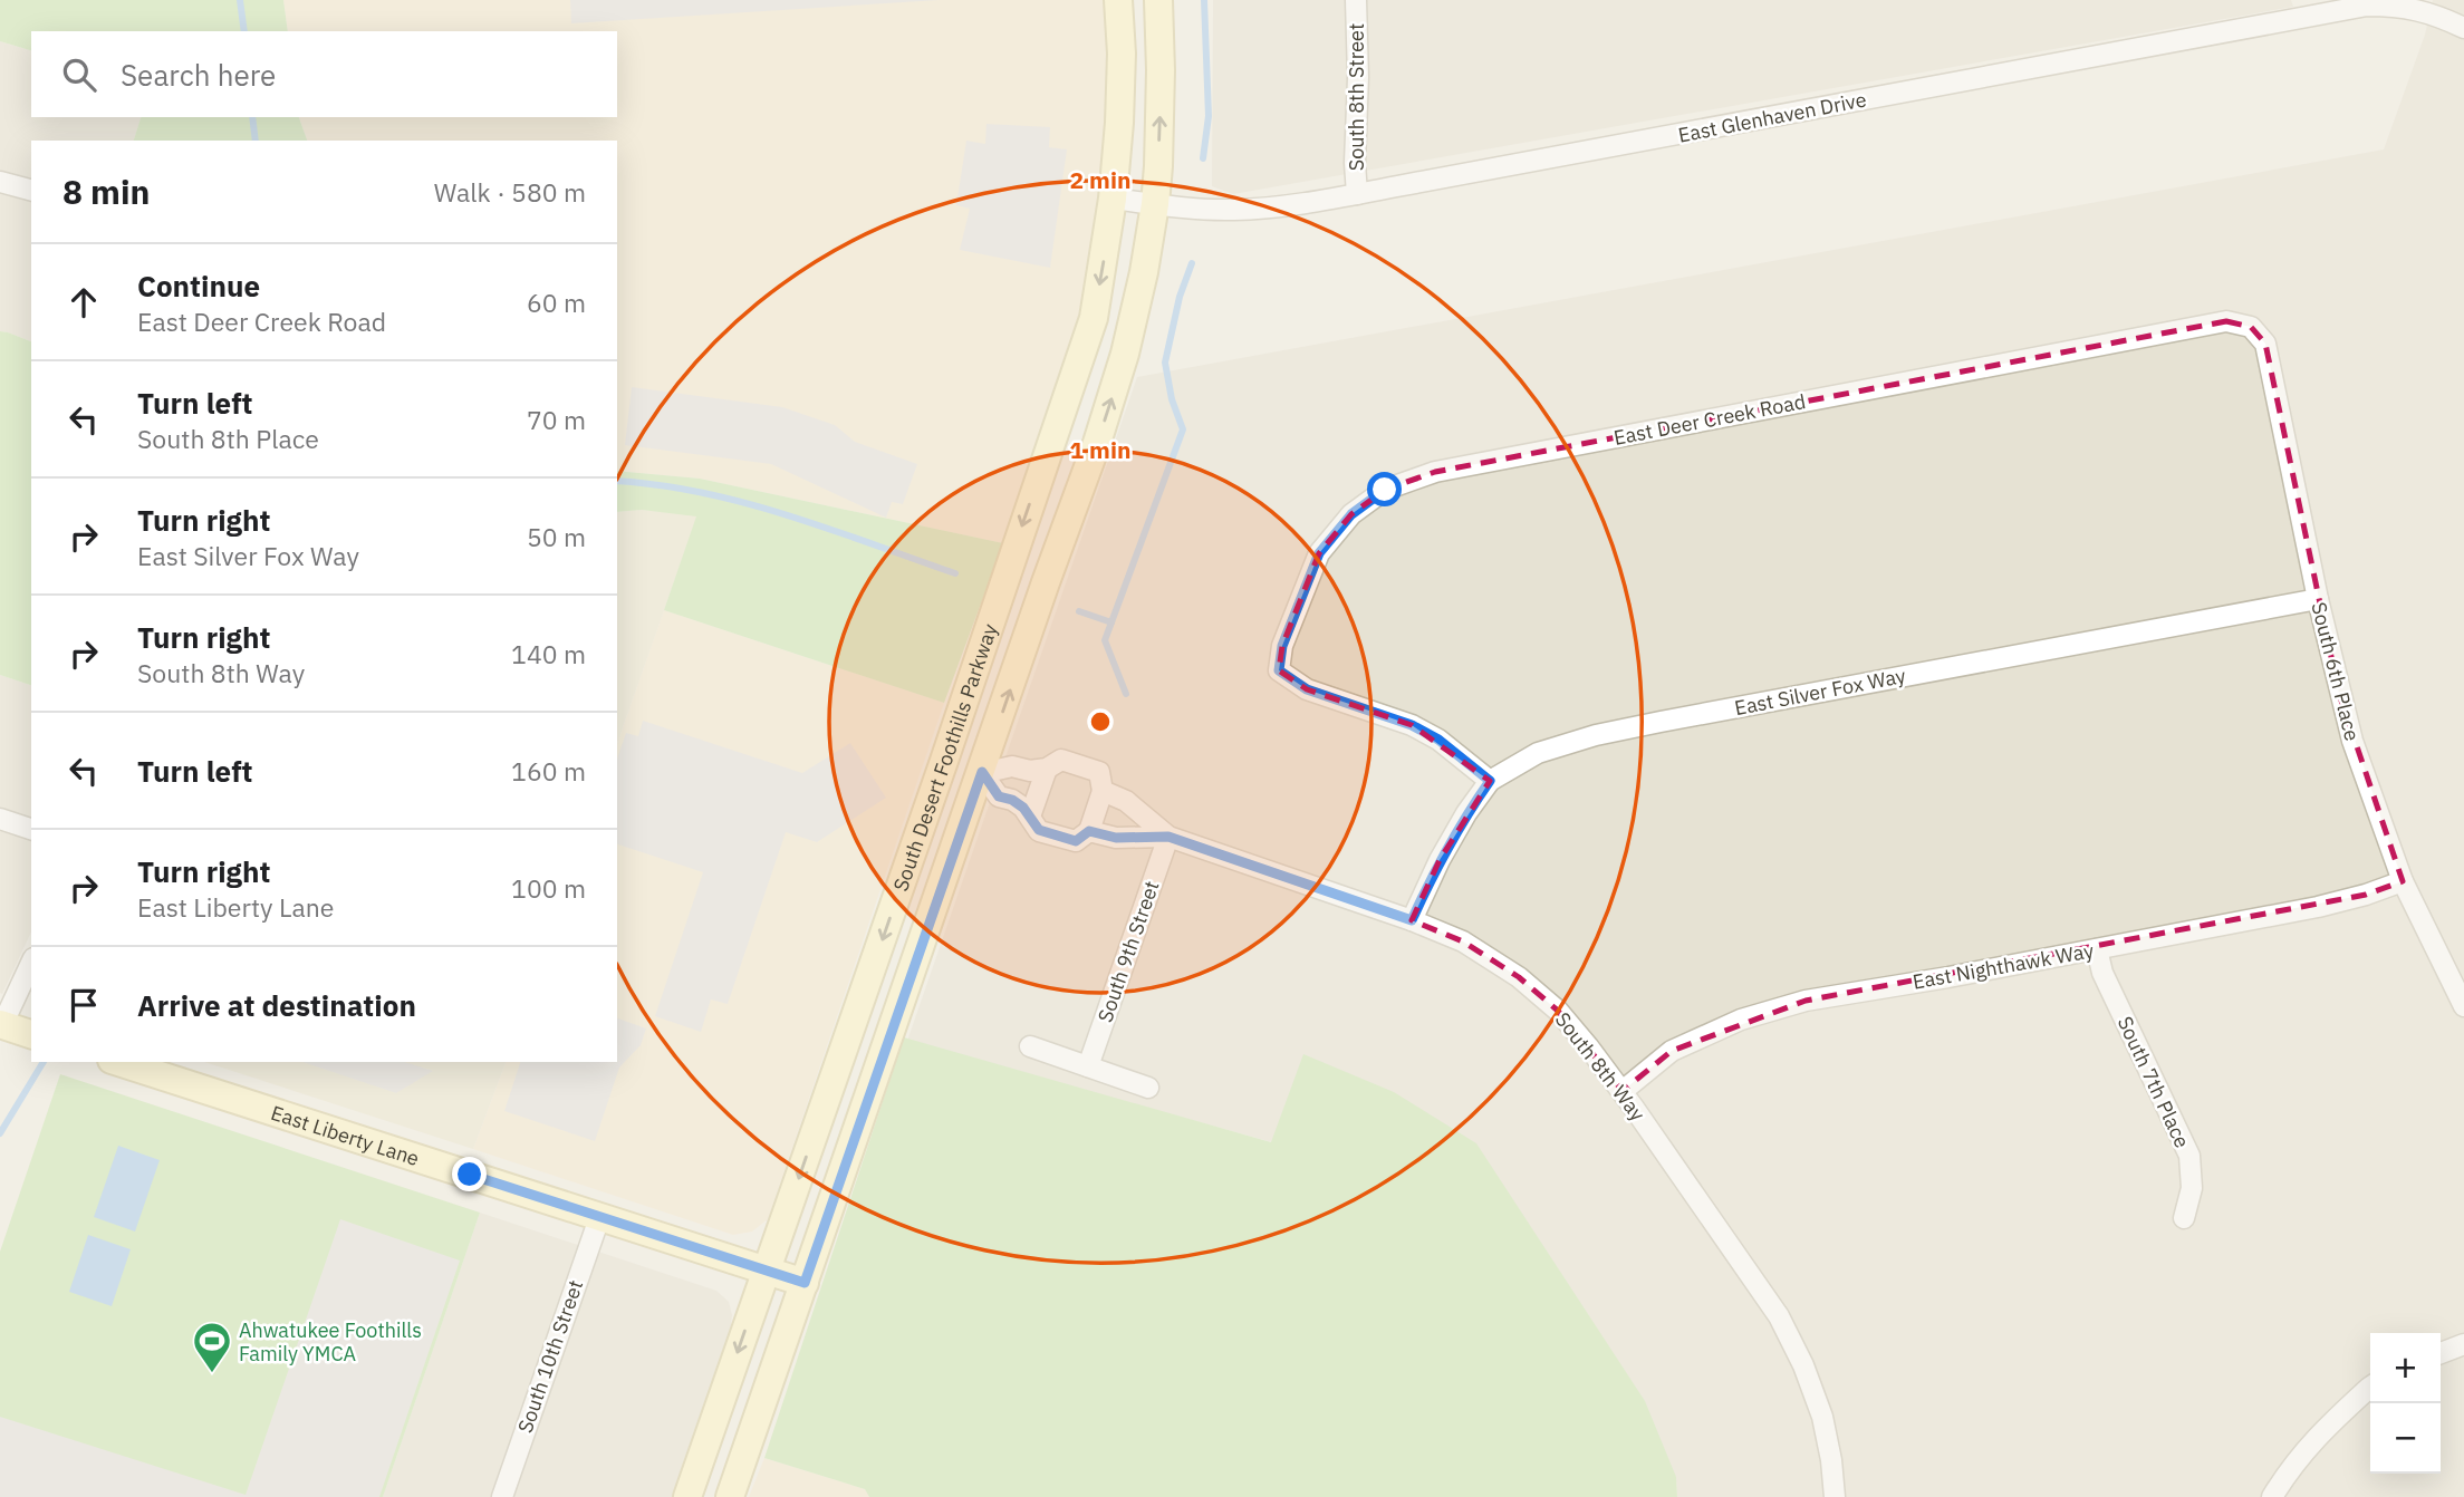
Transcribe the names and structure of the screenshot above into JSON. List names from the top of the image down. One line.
{"streets":{"street":["South 8th Street","East Glenhaven Drive","East Deer Creek Road","South 6th Place","East Silver Fox Way","South Desert Foothills Parkway","South 9th Street","East Nighthawk Way","South 8th Way","South 7th Place","East Liberty Lane","South 10th Street"]},"crossings":[["South 8th Street","East Glenhaven Drive"],["East Glenhaven Drive","South Desert Foothills Parkway"],["East Deer Creek Road","South 6th Place"],["East Deer Creek Road","East Silver Fox Way"],["South 6th Place","East Silver Fox Way"],["South 6th Place","East Nighthawk Way"],["East Silver Fox Way","South 8th Way"],["South Desert Foothills Parkway","South 8th Way"],["South Desert Foothills Parkway","East Liberty Lane"],["South 9th Street","South 8th Way"],["East Nighthawk Way","South 8th Way"],["East Nighthawk Way","South 7th Place"],["East Liberty Lane","South 10th Street"]],"places":{"sports":["Ahwatukee Foothills Family YMCA"]},"page":{"search":"Search here","heading":["8 min","Walk · 580 m"],"list":[["Continue","East Deer Creek Road","60 m"],["Turn left","South 8th Place","70 m"],["Turn right","East Silver Fox Way","50 m"],["Turn right","South 8th Way","140 m"],["Turn left","160 m"],["Turn right","East Liberty Lane","100 m"],"Arrive at destination"],"map_buttons":["+","−"]},"rings":["2 min","1 min"]}
